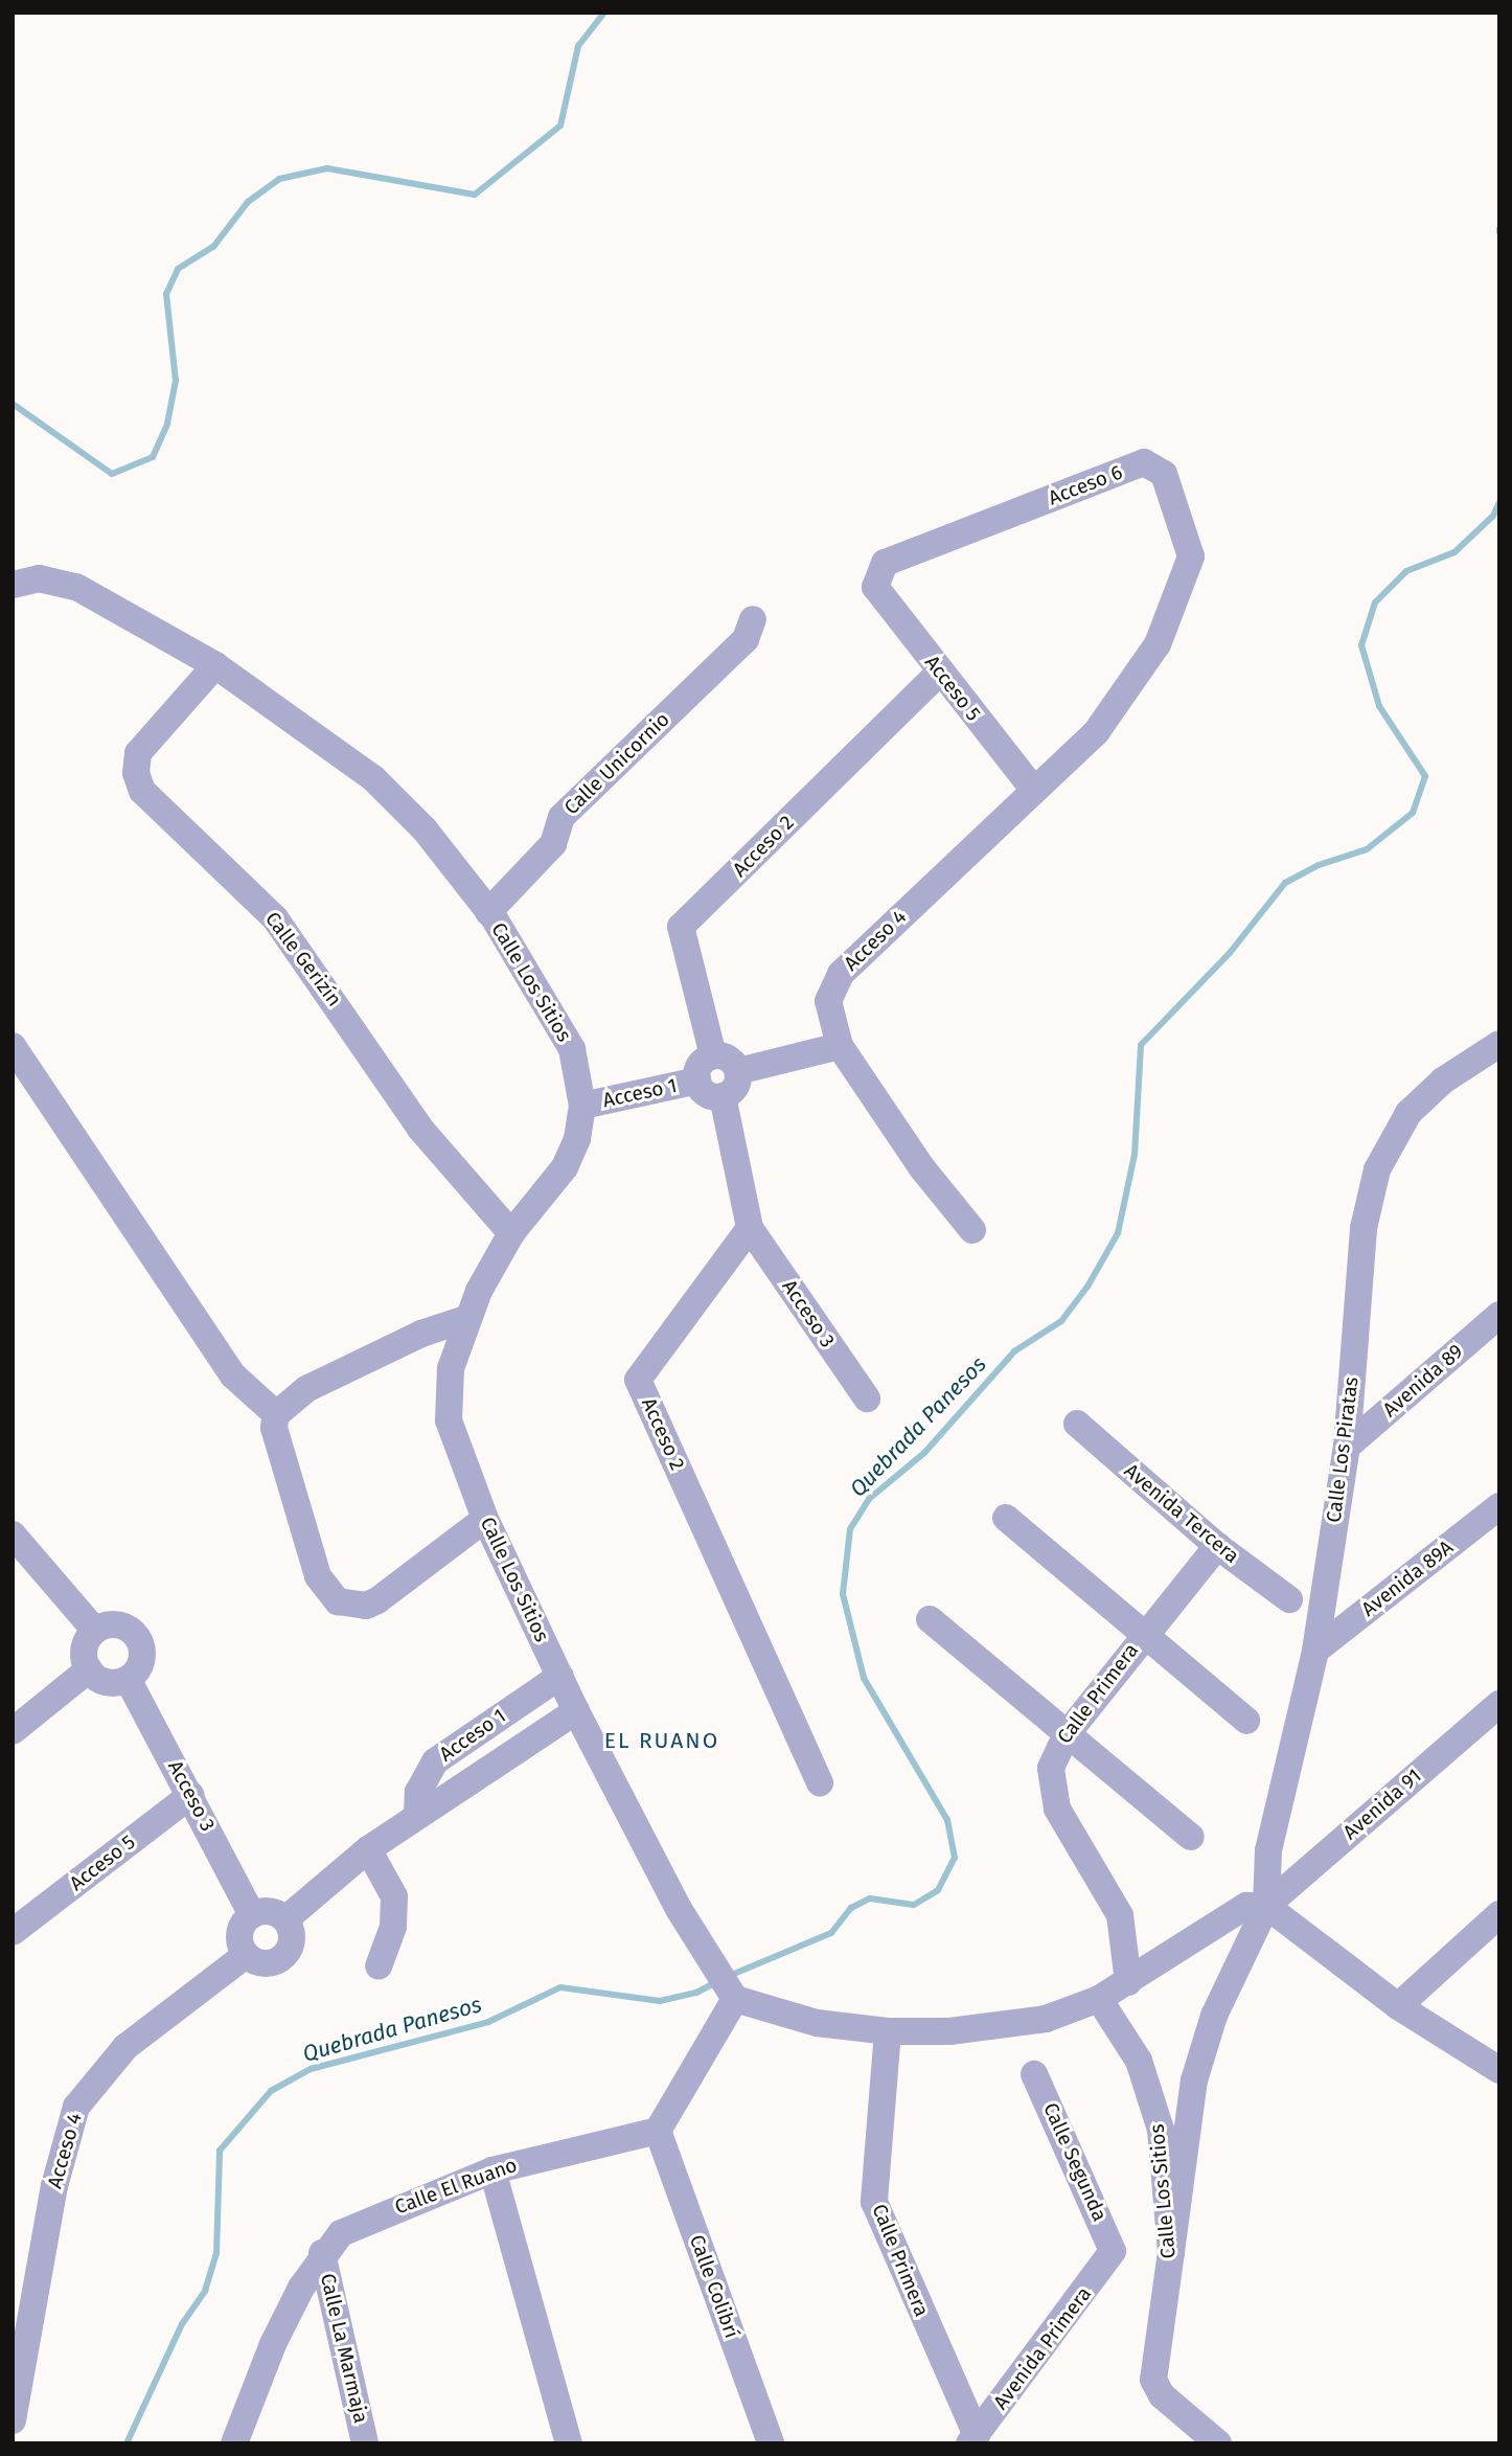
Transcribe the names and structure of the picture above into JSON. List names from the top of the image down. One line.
{"streets":{"street":["Acceso 6","Acceso 5","Calle Unicornio","Acceso 2","Acceso 4","Calle Gerizín","Calle Los Sitios","Acceso 1","Acceso 3","Avenida 89","Calle Los Piratas","Avenida Tercera","Avenida 89A","Calle Primera","Avenida 91","Calle Segunda","Calle El Ruano","Calle Colibrí","Calle La Marmaja","Avenida Primera"]},"crossings":[["Acceso 6","Acceso 5"],["Acceso 6","Acceso 4"],["Acceso 5","Acceso 2"],["Acceso 5","Acceso 4"],["Acceso 5","Acceso 3"],["Calle Unicornio","Calle Los Sitios"],["Acceso 2","Acceso 1"],["Acceso 2","Acceso 3"],["Acceso 4","Acceso 1"],["Acceso 4","Acceso 3"],["Calle Gerizín","Calle Los Sitios"],["Calle Los Sitios","Acceso 1"],["Acceso 1","Acceso 3"],["Avenida 89","Calle Los Piratas"],["Calle Los Piratas","Avenida 89A"],["Calle Los Piratas","Avenida 91"],["Avenida Tercera","Calle Primera"],["Calle Primera","Avenida Primera"],["Calle Segunda","Avenida Primera"],["Calle El Ruano","Calle Colibrí"],["Calle El Ruano","Calle La Marmaja"]],"districts":["EL RUANO"],"water":["Quebrada Panesos"]}
